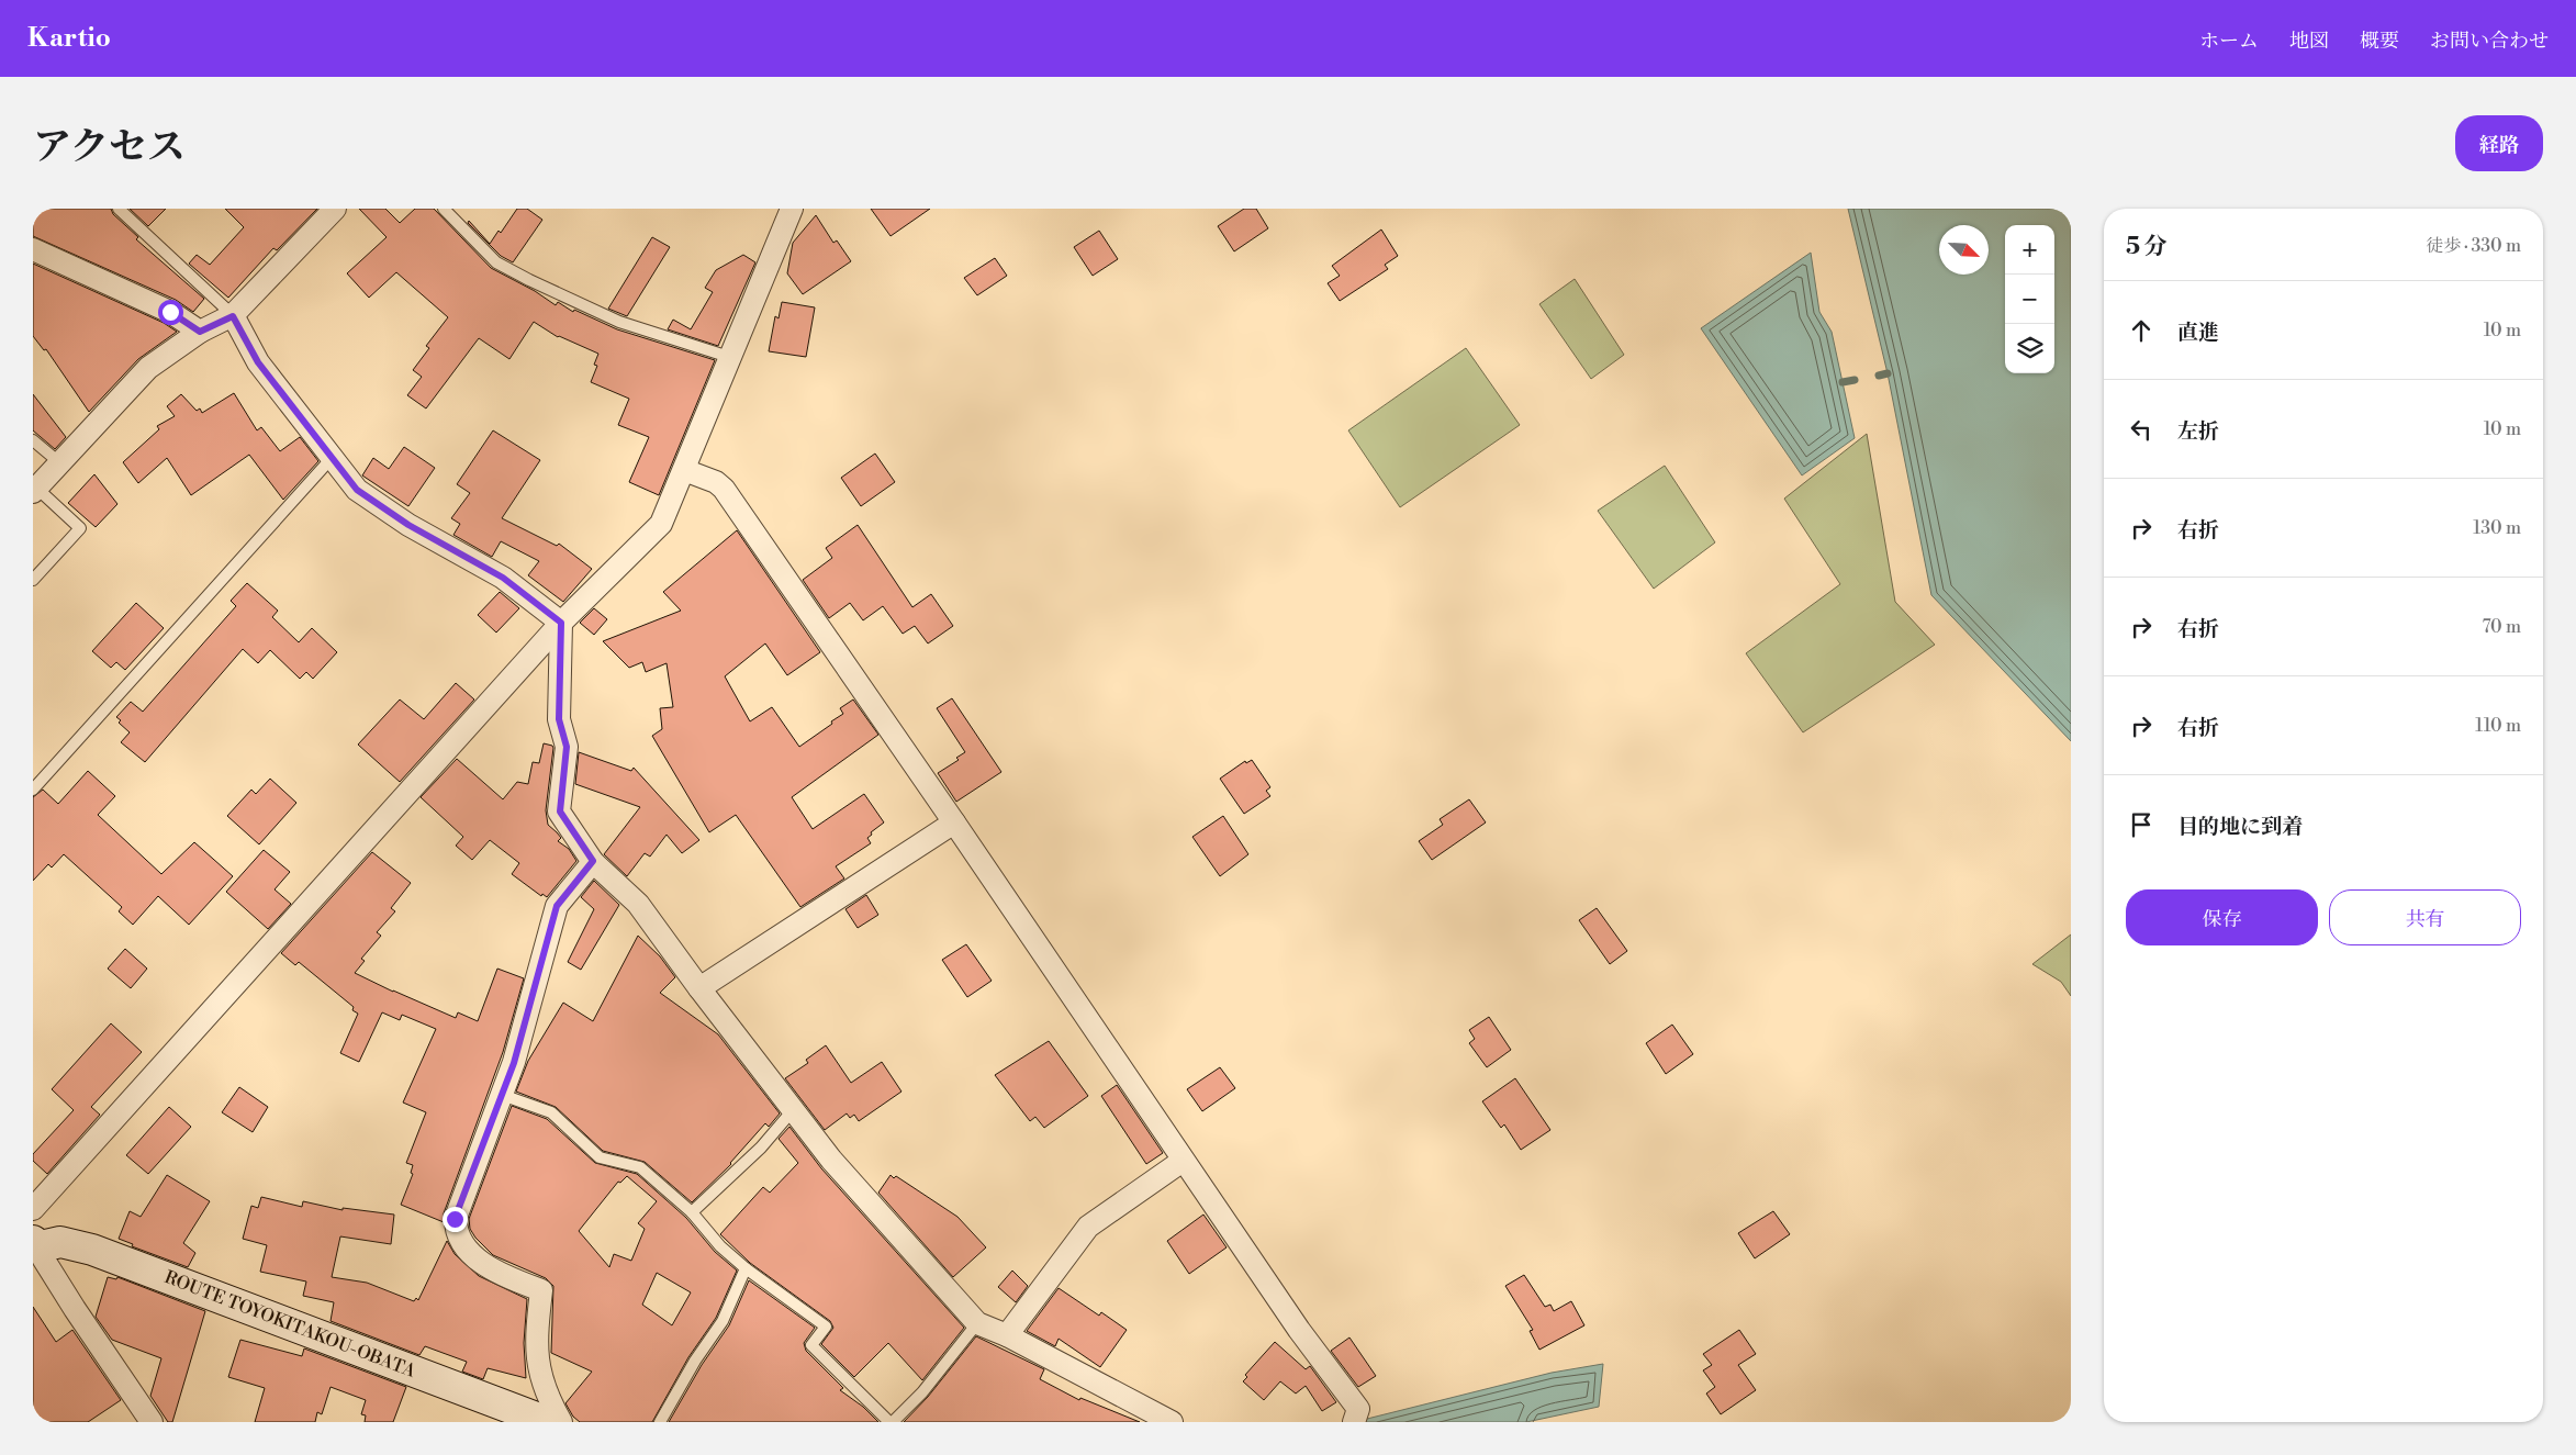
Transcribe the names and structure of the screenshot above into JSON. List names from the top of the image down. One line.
{"streets":{"main road":["ROUTE TOYOKITAKOU-OBATA"]},"north":"bottom right","page":{"header":"Kartio","nav":["ホーム","地図","概要","お問い合わせ"],"title":"アクセス","buttons":["経路",["保存","共有"]],"heading":["5 分","徒歩 · 330 m"],"map_buttons":["+","−"],"list":[["直進","10 m"],["左折","10 m"],["右折","130 m"],["右折","70 m"],["右折","110 m"],"目的地に到着"]}}
